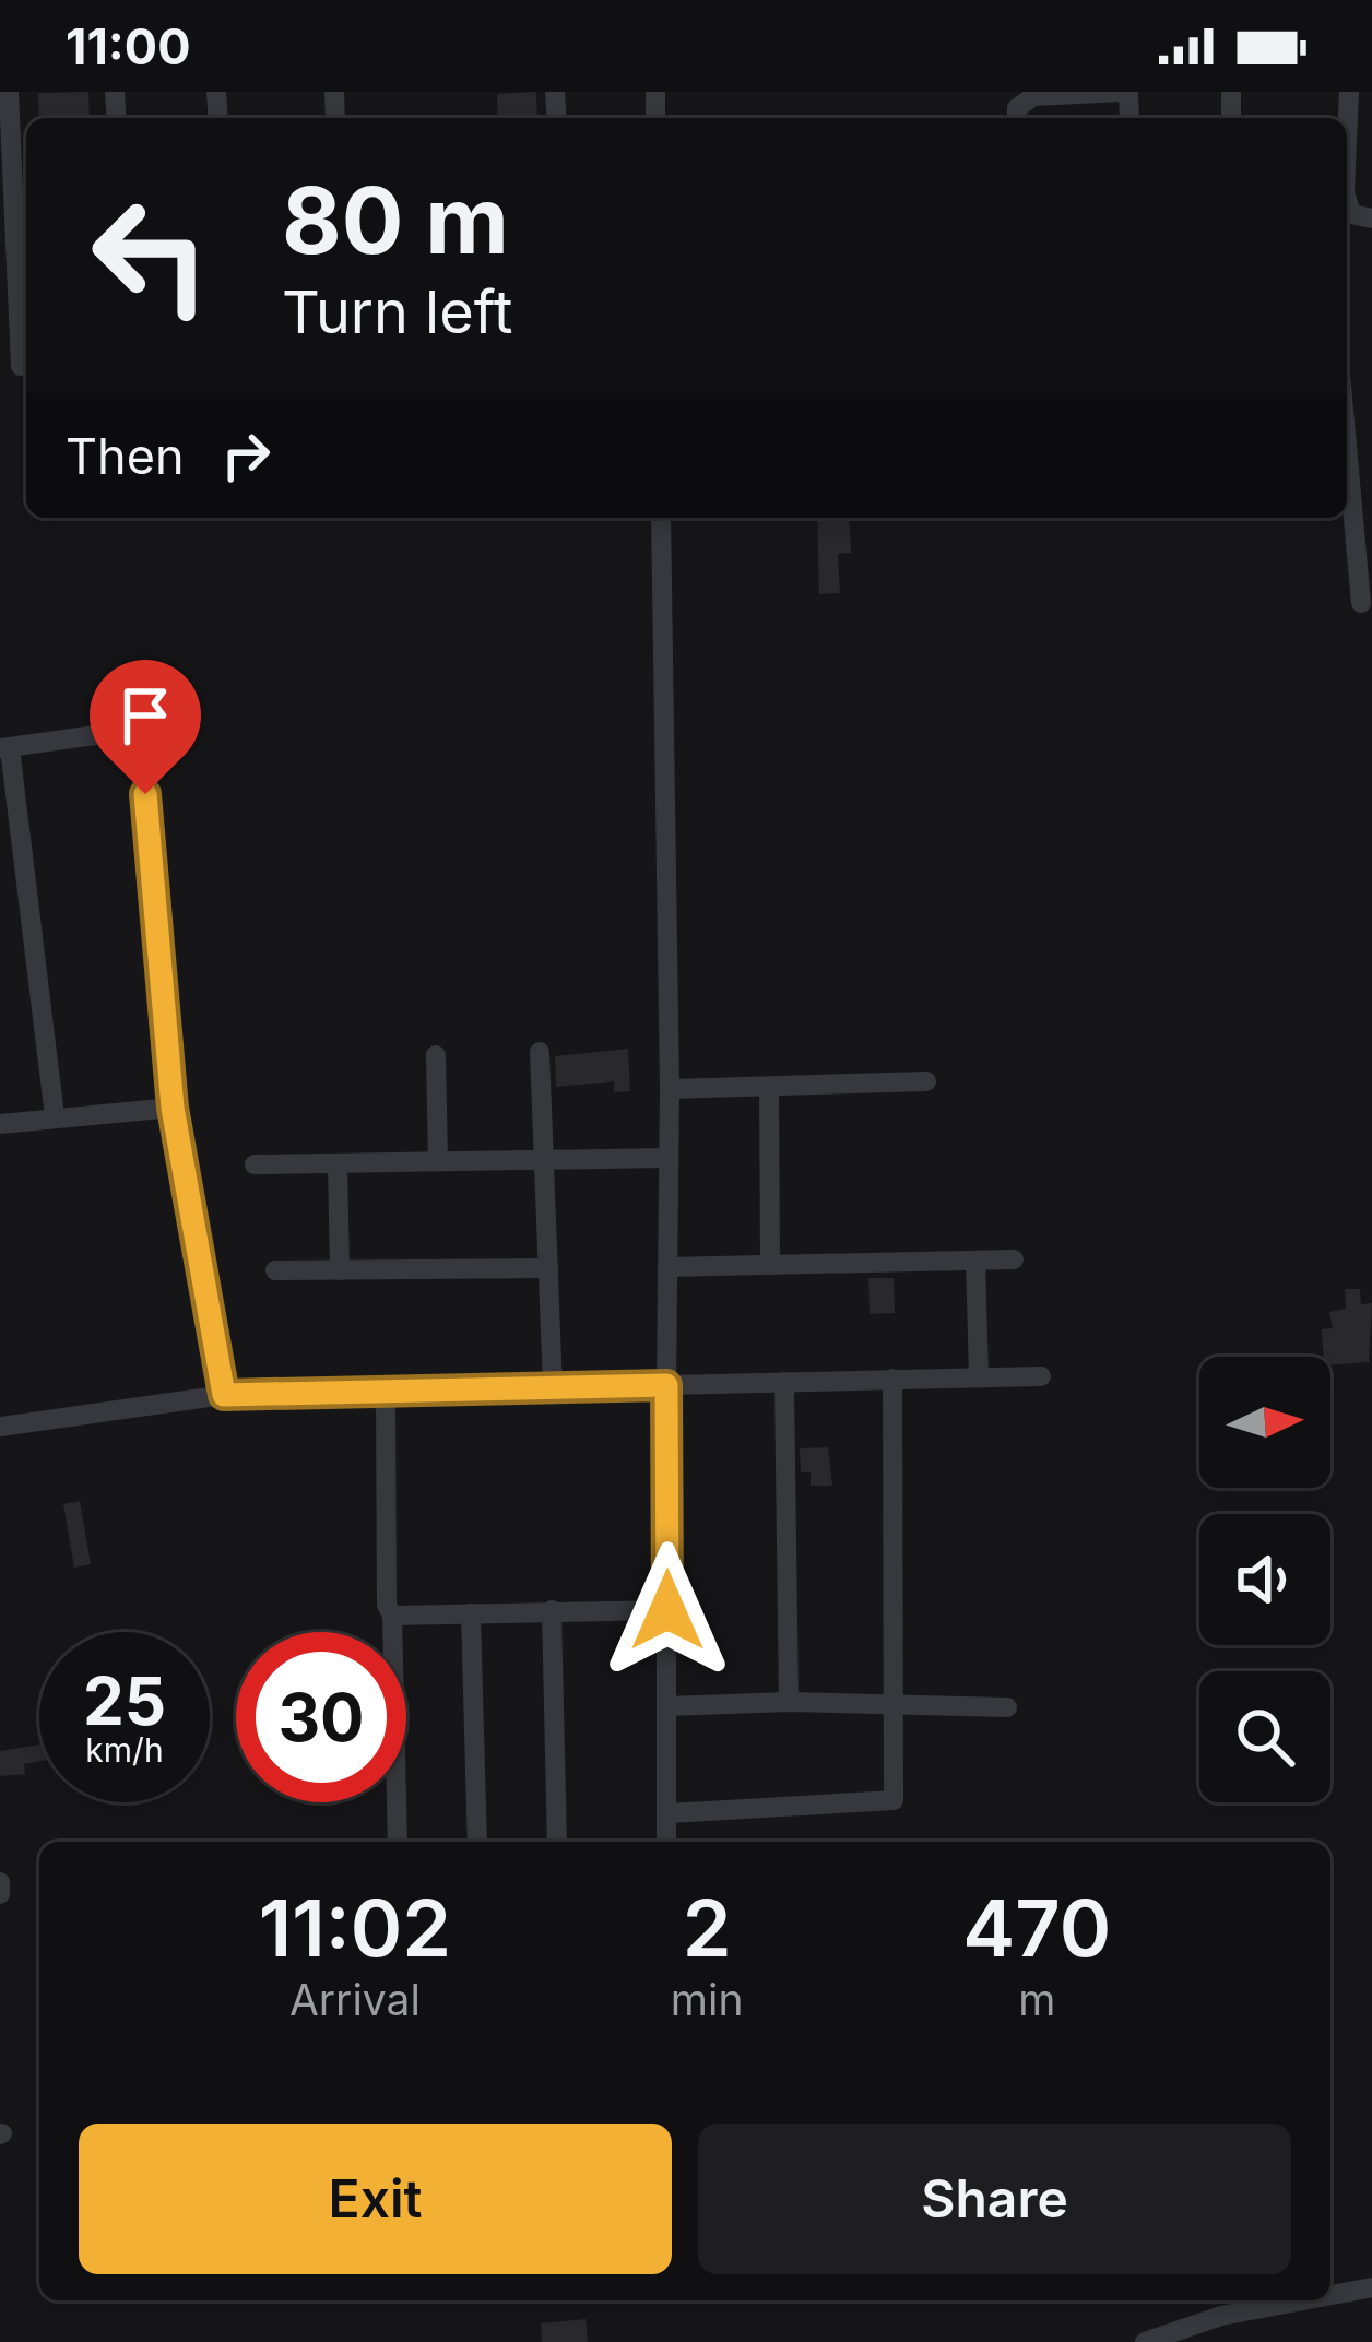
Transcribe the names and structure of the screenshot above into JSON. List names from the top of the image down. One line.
{"north":"right","page":{"status":"11:00","turn":["80 m","Turn left"],"then":"Then","speed":"25 km/h","limit":"30","eta":["11:02","Arrival","2","min","470","m"],"buttons":["Exit","Share"]}}
